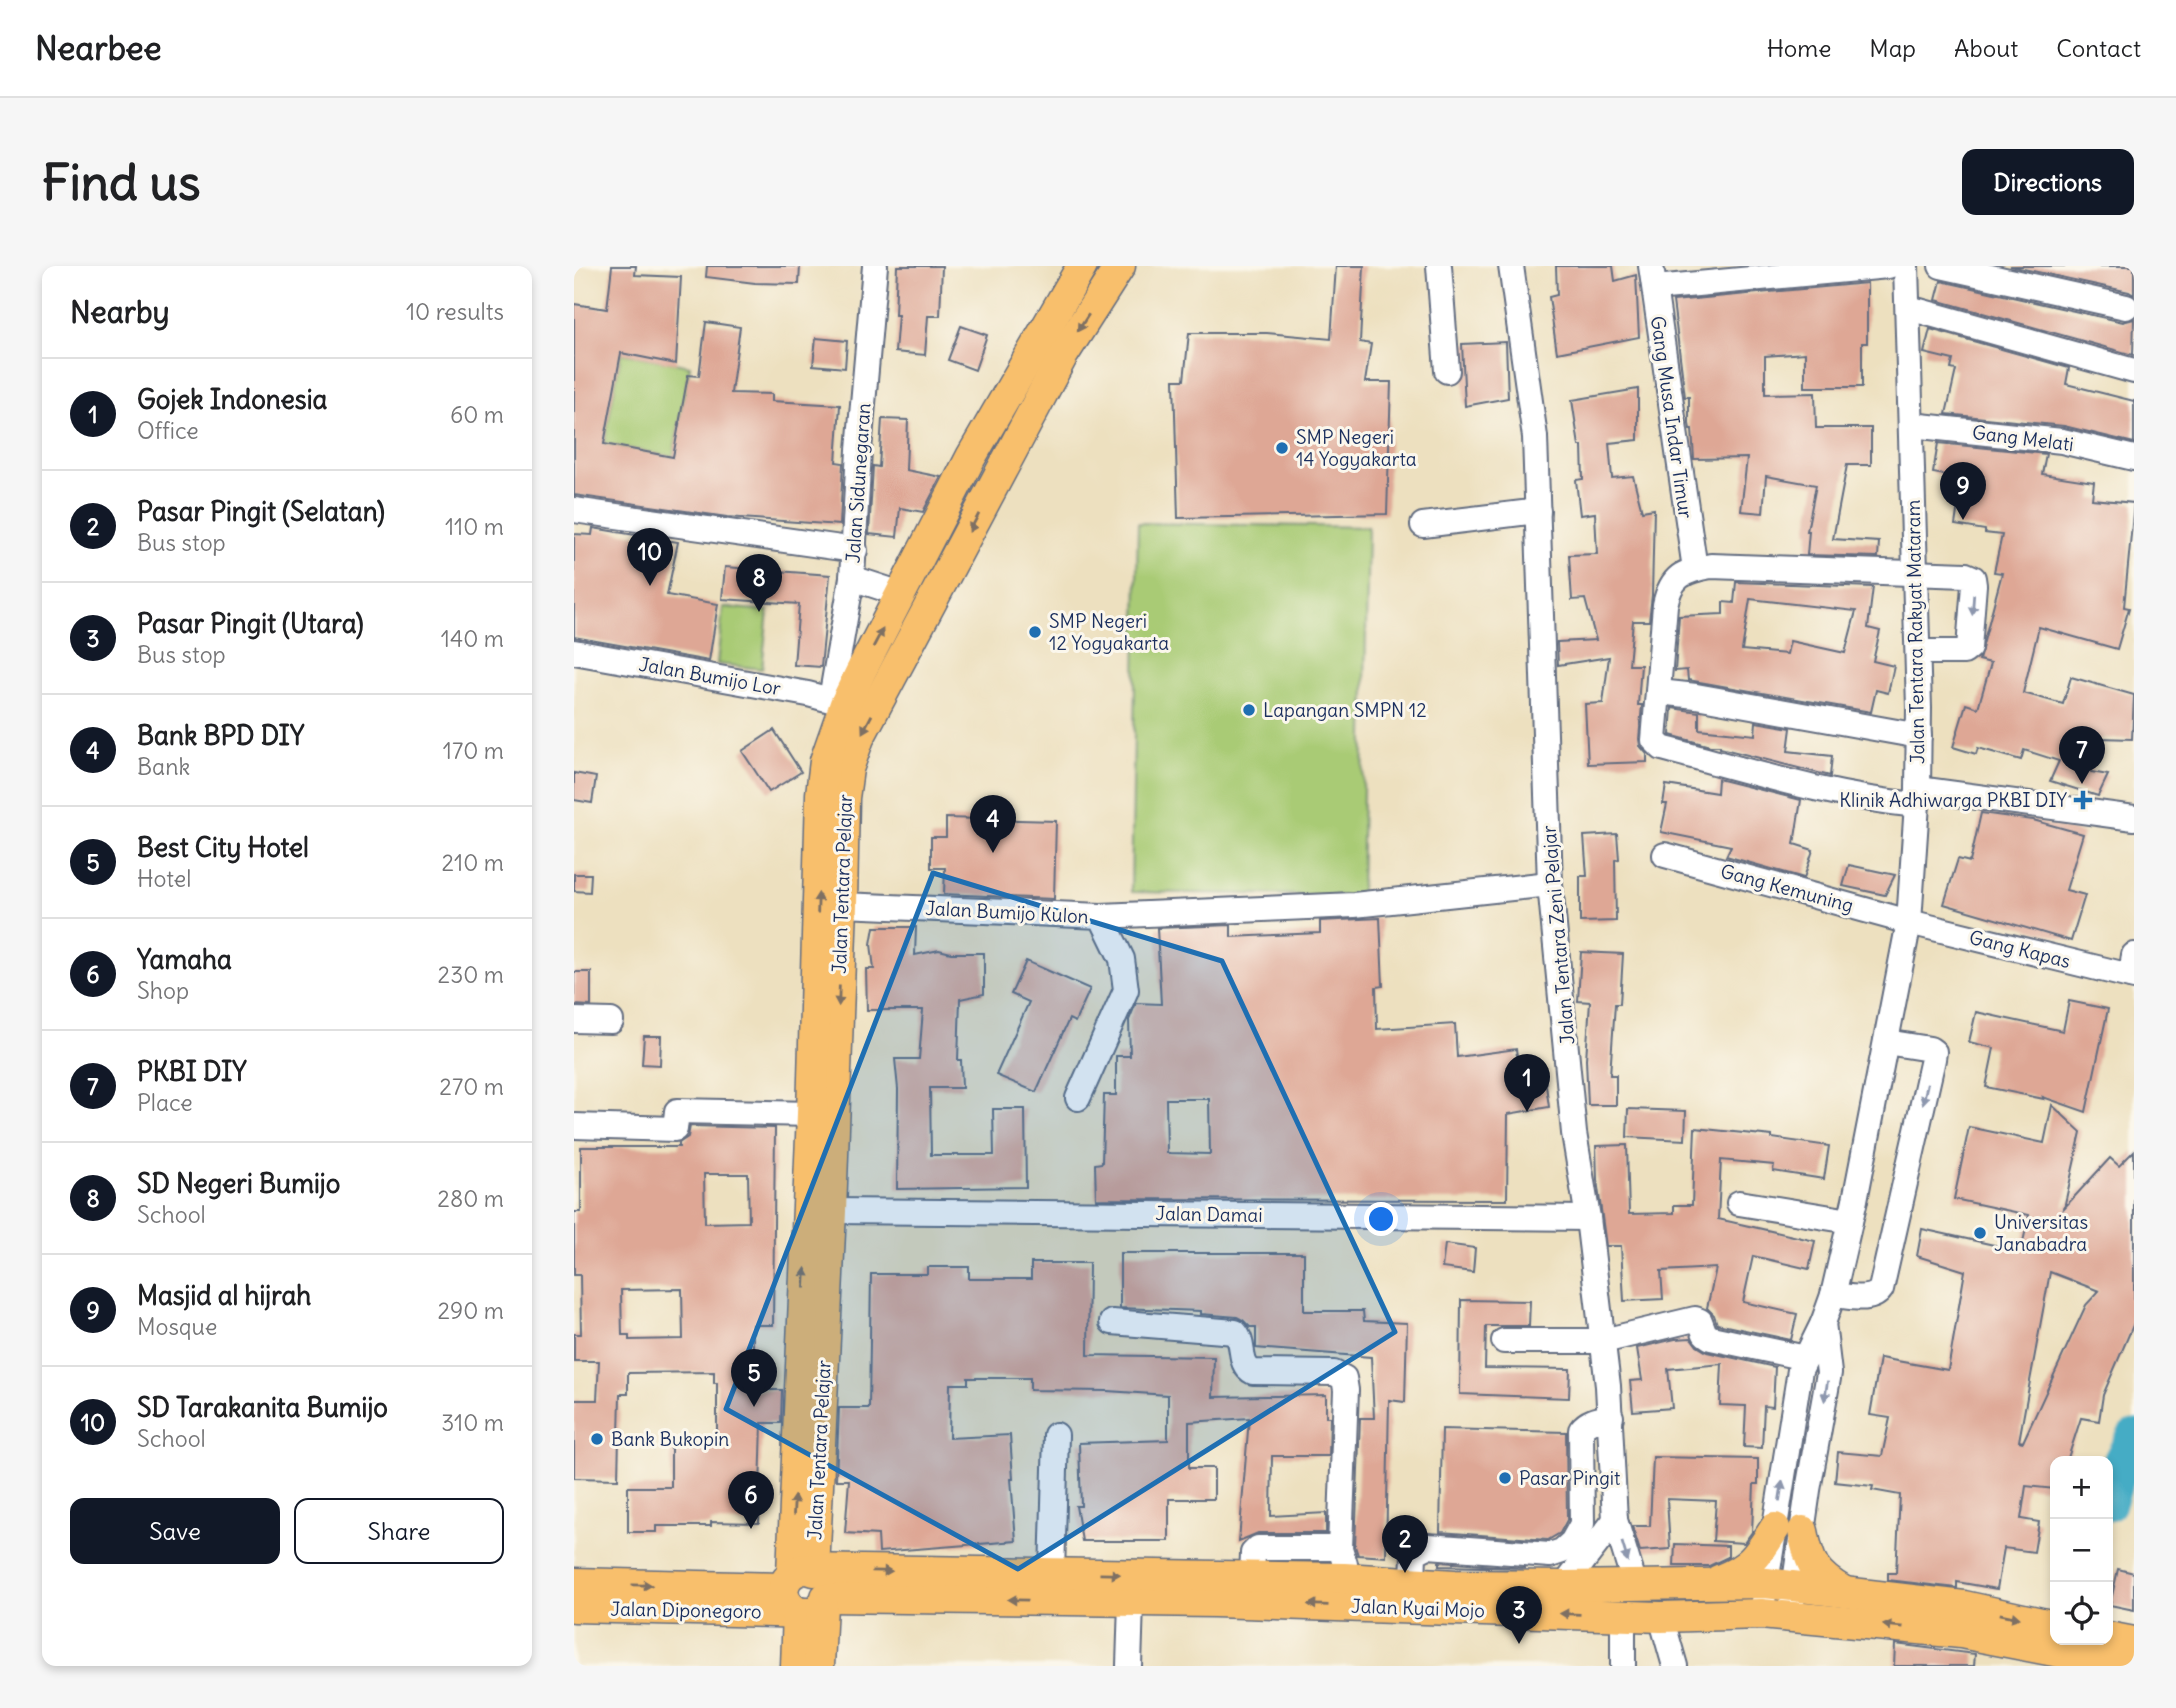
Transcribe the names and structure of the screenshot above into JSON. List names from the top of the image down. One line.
{"streets":{"main road":["Jalan Tentara Pelajar","Jalan Kyai Mojo","Jalan Diponegoro"],"street":["Gang Musa Indar Timur","Gang Melati","Jalan Sidunegaran","Jalan Tentara Rakyat Mataram","Jalan Bumijo Lor","Gang Kemuning","Jalan Bumijo Kulon","Jalan Tentara Zeni Pelajar","Gang Kapas","Jalan Damai"]},"crossings":[["Gang Melati","Jalan Tentara Rakyat Mataram"],["Jalan Sidunegaran","Jalan Bumijo Lor"],["Jalan Sidunegaran","Jalan Tentara Pelajar"],["Jalan Tentara Rakyat Mataram","Gang Kemuning"],["Jalan Tentara Rakyat Mataram","Gang Kapas"],["Jalan Tentara Rakyat Mataram","Jalan Kyai Mojo"],["Jalan Bumijo Lor","Jalan Tentara Pelajar"],["Jalan Tentara Pelajar","Jalan Bumijo Kulon"],["Jalan Tentara Pelajar","Jalan Damai"],["Jalan Tentara Pelajar","Jalan Kyai Mojo"],["Jalan Tentara Pelajar","Jalan Diponegoro"],["Gang Kemuning","Gang Kapas"],["Jalan Tentara Zeni Pelajar","Jalan Damai"],["Jalan Tentara Zeni Pelajar","Jalan Kyai Mojo"],["Jalan Kyai Mojo","Jalan Diponegoro"]],"places":{"other":["SMP Negeri 14 Yogyakarta","SMP Negeri 12 Yogyakarta","Lapangan SMPN 12","Universitas Janabadra","Bank Bukopin","Pasar Pingit"],"health":["Klinik Adhiwarga PKBI DIY"]},"page":{"header":"Nearbee","nav":["Home","Map","About","Contact"],"buttons":["Directions",["Save","Share"]],"title":"Find us","heading":["Nearby","10 results"],"list":[{"mark":"1","name":"Gojek Indonesia","note":"Office","value":"60 m"},{"mark":"2","name":"Pasar Pingit (Selatan)","note":"Bus stop","value":"110 m"},{"mark":"3","name":"Pasar Pingit (Utara)","note":"Bus stop","value":"140 m"},{"mark":"4","name":"Bank BPD DIY","note":"Bank","value":"170 m"},{"mark":"5","name":"Best City Hotel","note":"Hotel","value":"210 m"},{"mark":"6","name":"Yamaha","note":"Shop","value":"230 m"},{"mark":"7","name":"PKBI DIY","note":"Place","value":"270 m"},{"mark":"8","name":"SD Negeri Bumijo","note":"School","value":"280 m"},{"mark":"9","name":"Masjid al hijrah","note":"Mosque","value":"290 m"},{"mark":"10","name":"SD Tarakanita Bumijo","note":"School","value":"310 m"}],"pins":["9","10","8","7","4","1","5","6","2","3"],"map_buttons":["+","−"]}}
